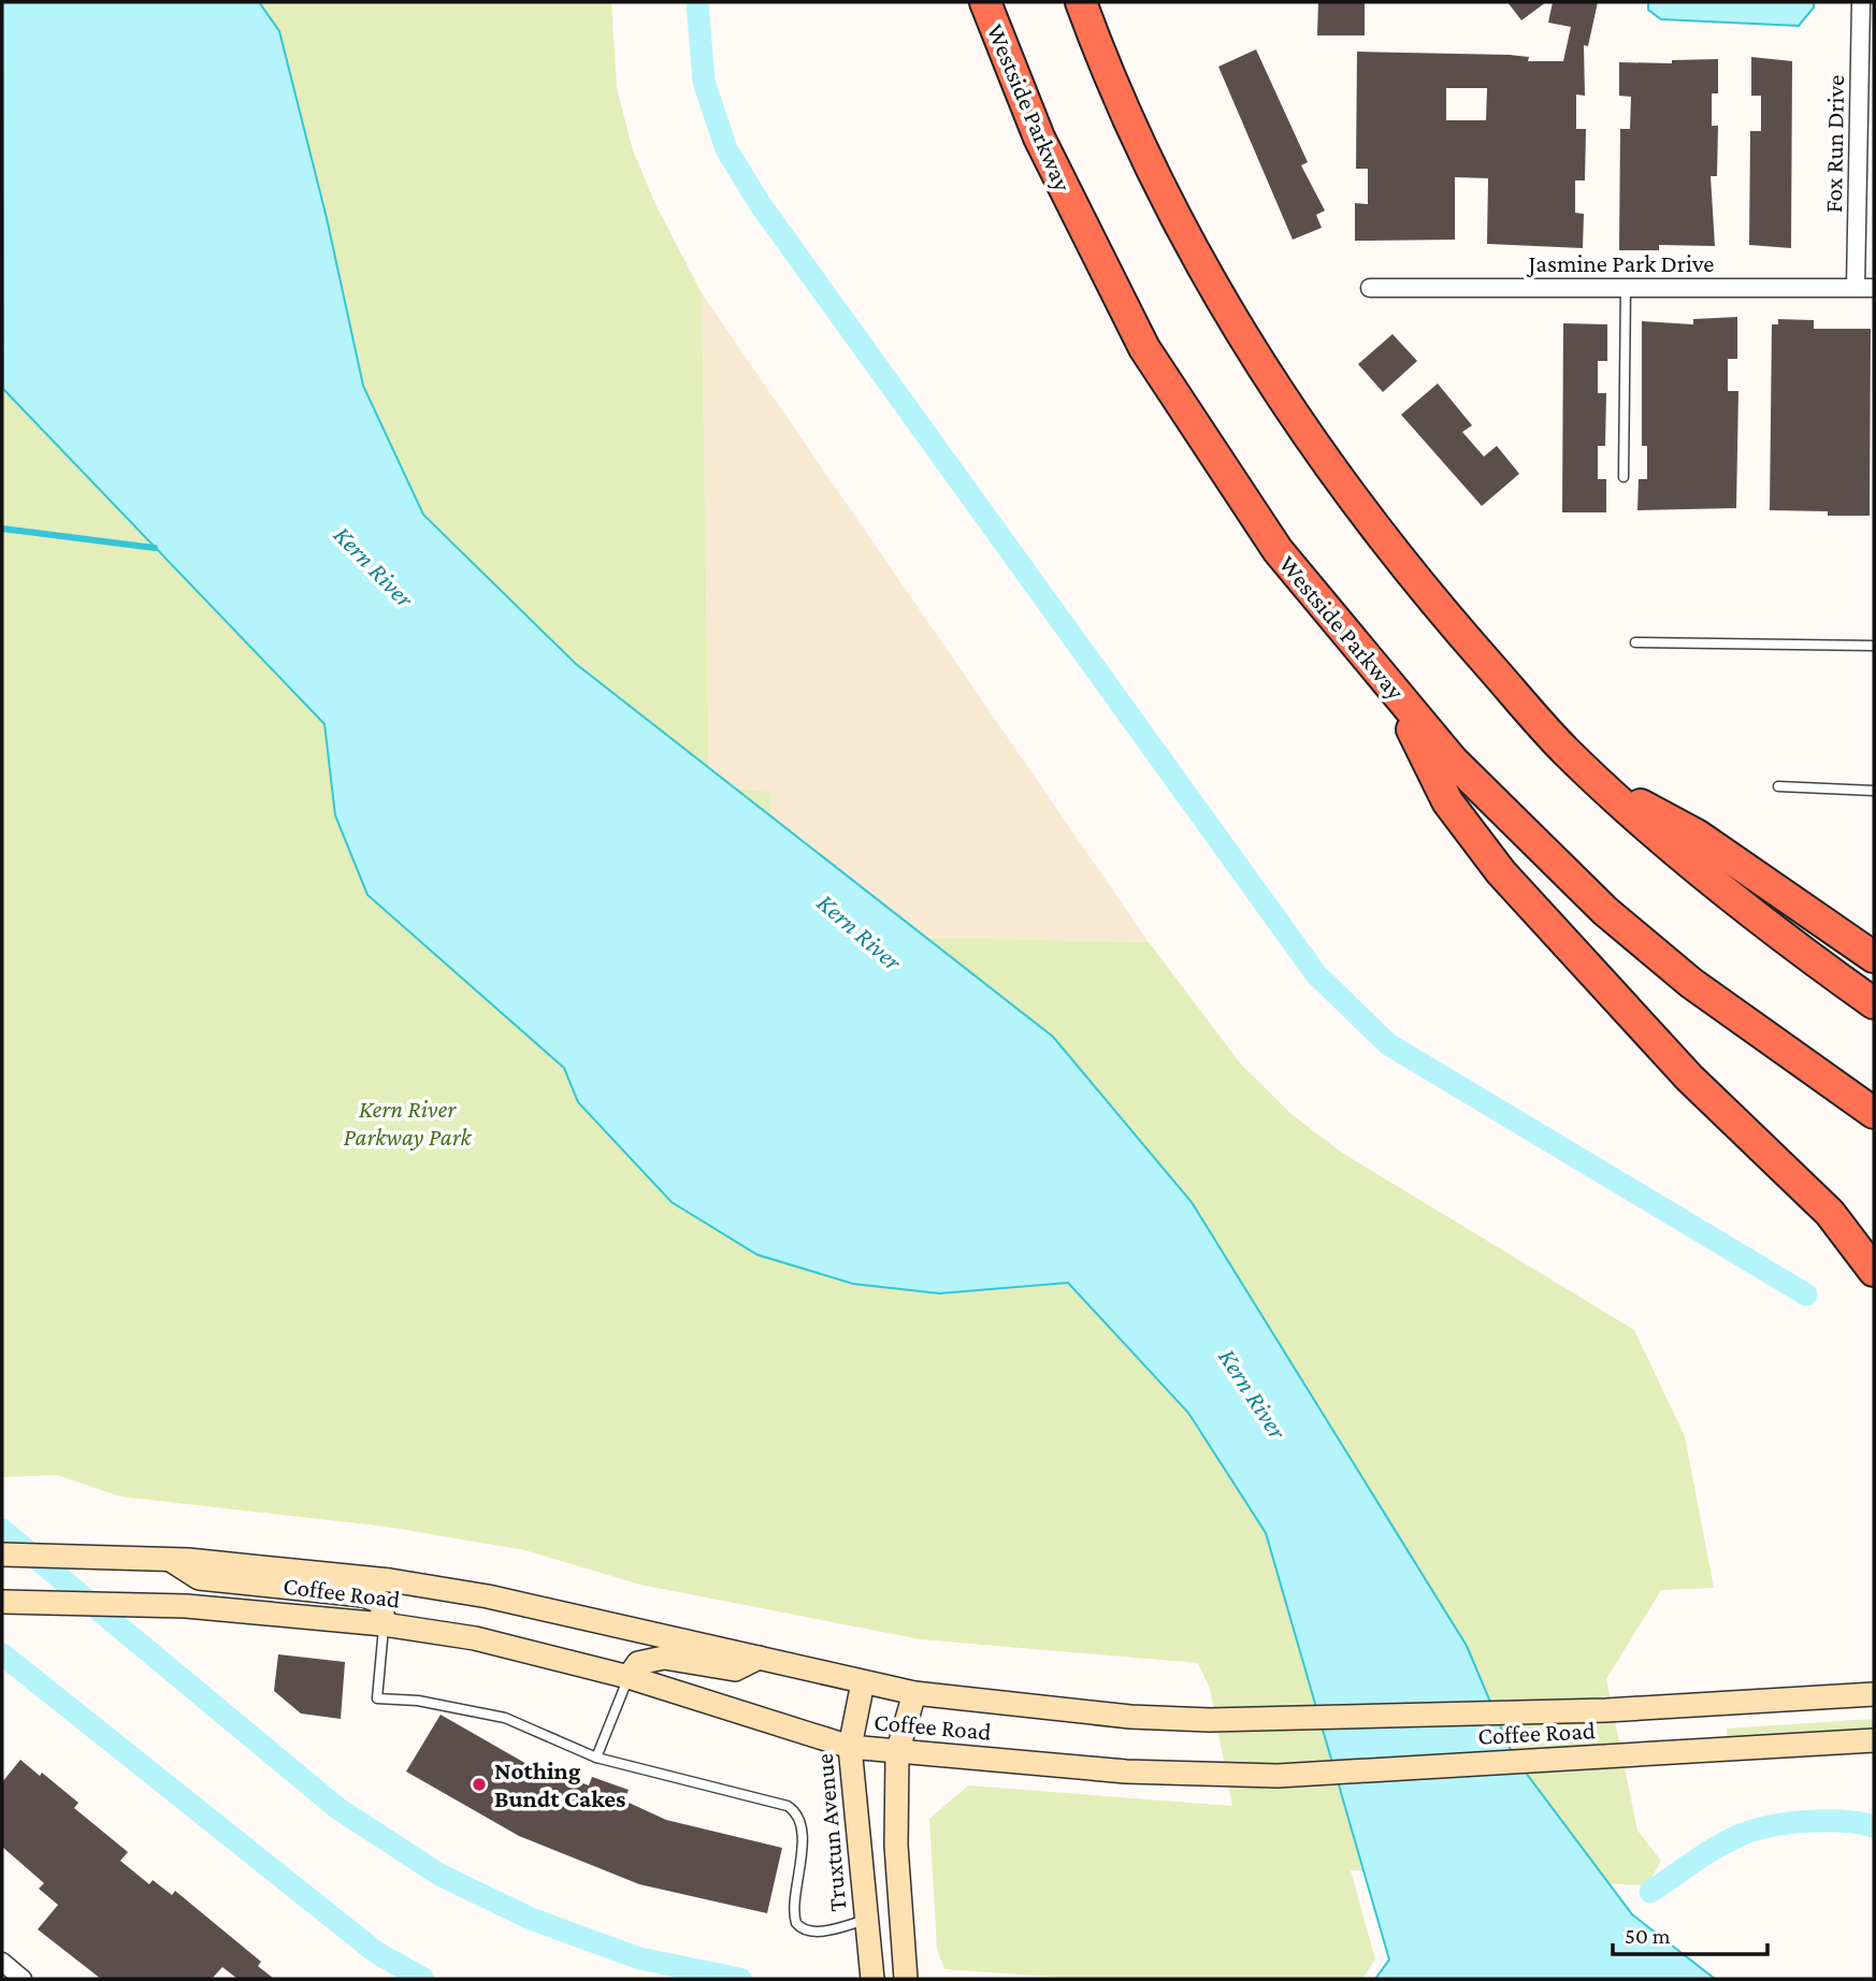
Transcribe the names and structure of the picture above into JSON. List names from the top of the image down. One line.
{"streets":{"highway":["Westside Parkway"],"main road":["Coffee Road","Truxtun Avenue"],"street":["Fox Run Drive","Jasmine Park Drive"]},"crossings":[["Fox Run Drive","Jasmine Park Drive"],["Coffee Road","Truxtun Avenue"]],"water":["Kern River"],"parks":["Kern River Parkway Park"],"places":["Nothing Bundt Cakes"],"scale_bar":"50 m"}
